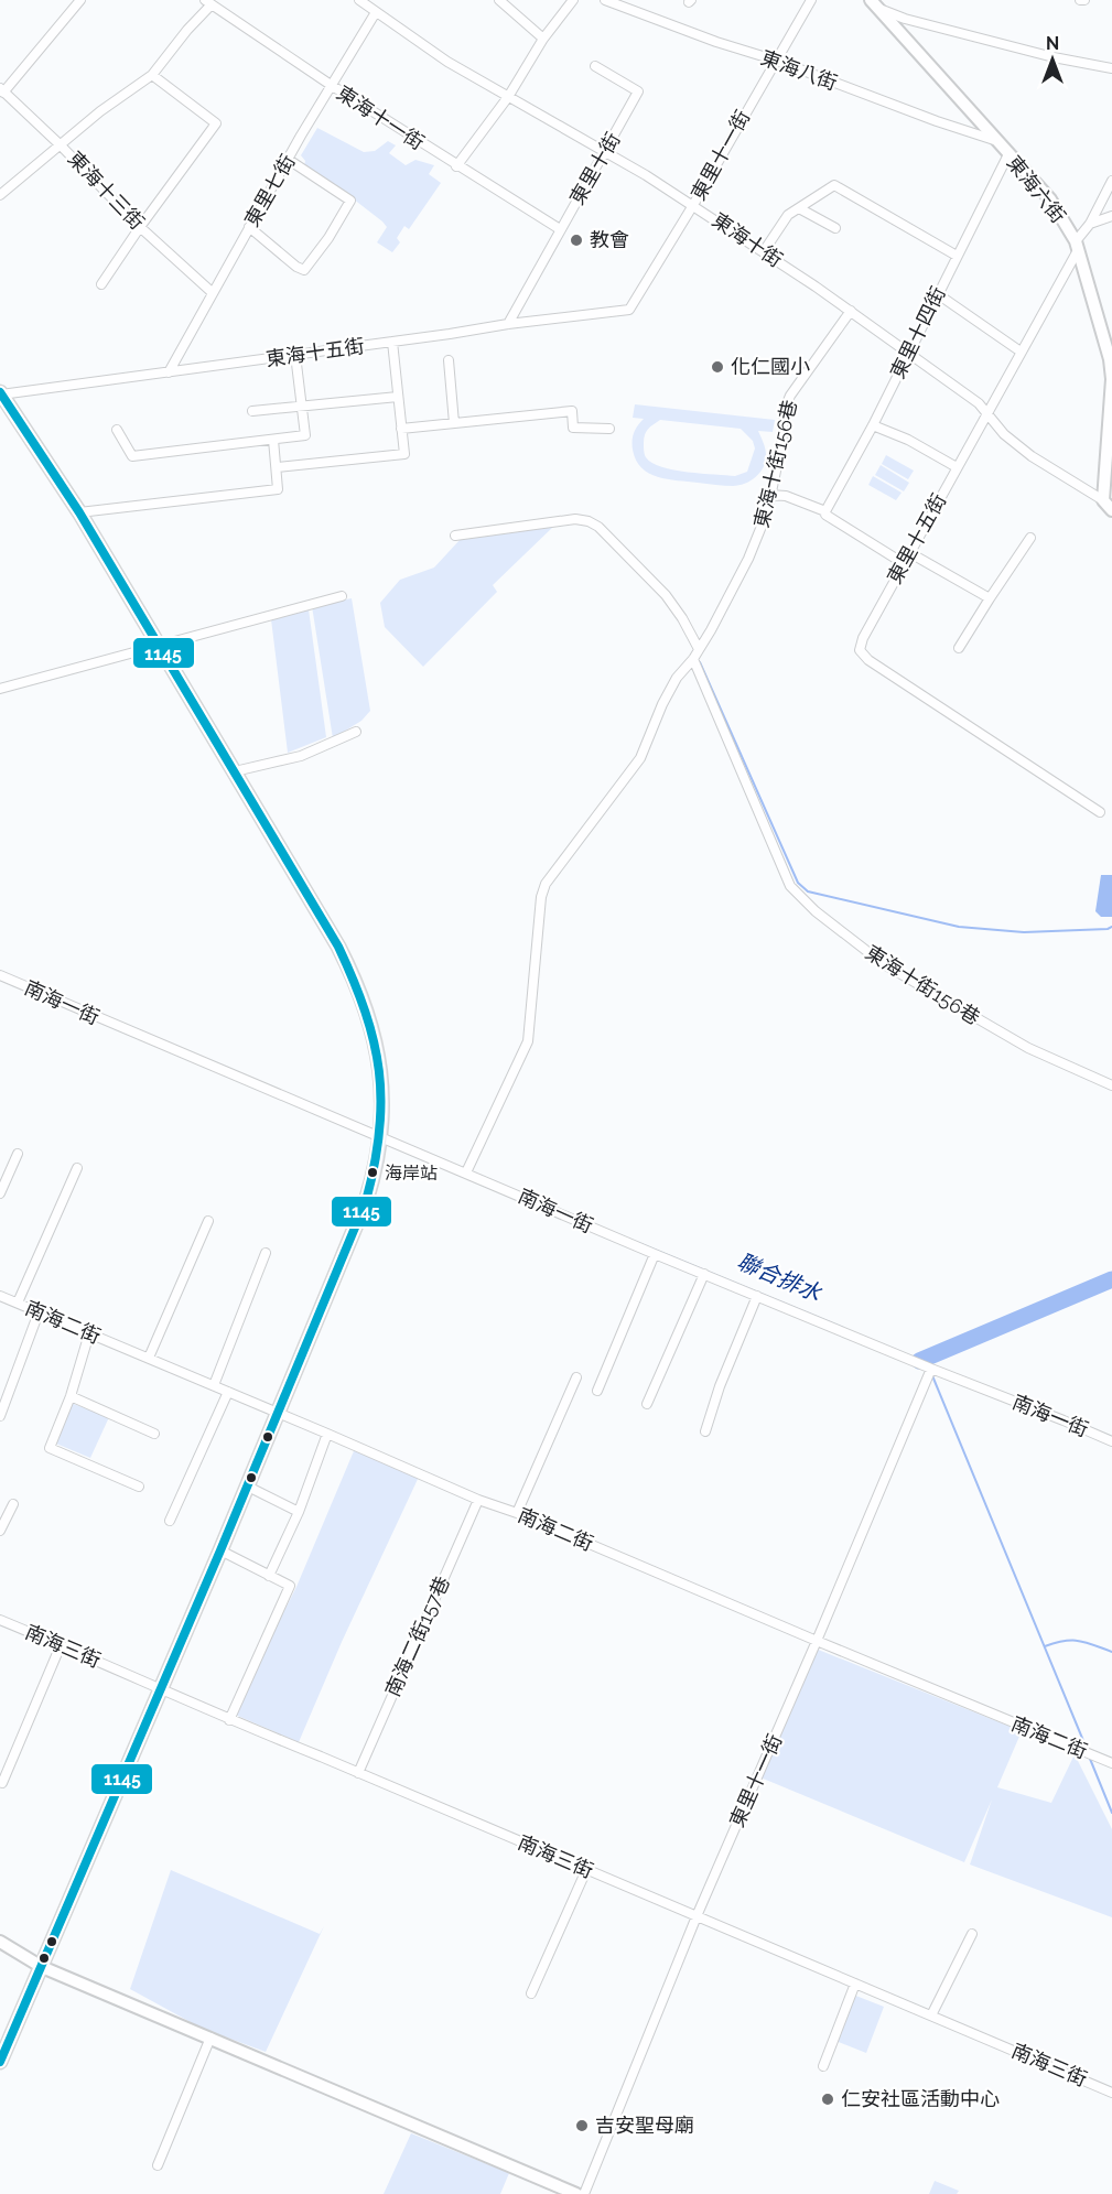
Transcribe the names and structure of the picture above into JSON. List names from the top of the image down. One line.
{"streets":{"street":["東海八街","東海十一街","東里十一街","東里十街","東海六街","東海十三街","東里七街","東海十街","東里十四街","東海十五街","東海十街156巷","東里十五街","南海一街","南海二街","南海二街157巷","南海三街"]},"crossings":[["東海八街","東里十一街"],["東海八街","東海六街"],["東海十一街","東里十街"],["東海十一街","東里七街"],["東里十一街","東海十街"],["東里十一街","東海十五街"],["東里十一街","南海一街"],["東里十一街","南海二街"],["東里十一街","南海三街"],["東里十街","東海十街"],["東里十街","東海十五街"],["東海六街","東海十街"],["東海六街","東里十四街"],["東海六街","東里十五街"],["東海十三街","東里七街"],["東里七街","東海十街"],["東里七街","東海十五街"],["東海十街","東里十四街"],["東海十街","東海十街156巷"],["東海十街","東里十五街"],["東海十街156巷","南海一街"],["南海二街","南海二街157巷"],["南海二街157巷","南海三街"]],"water":["聯合排水"],"places":["教會","化仁國小","海岸站","仁安社區活動中心","吉安聖母廟"],"lines":["transit line 1145"],"north":"top"}
